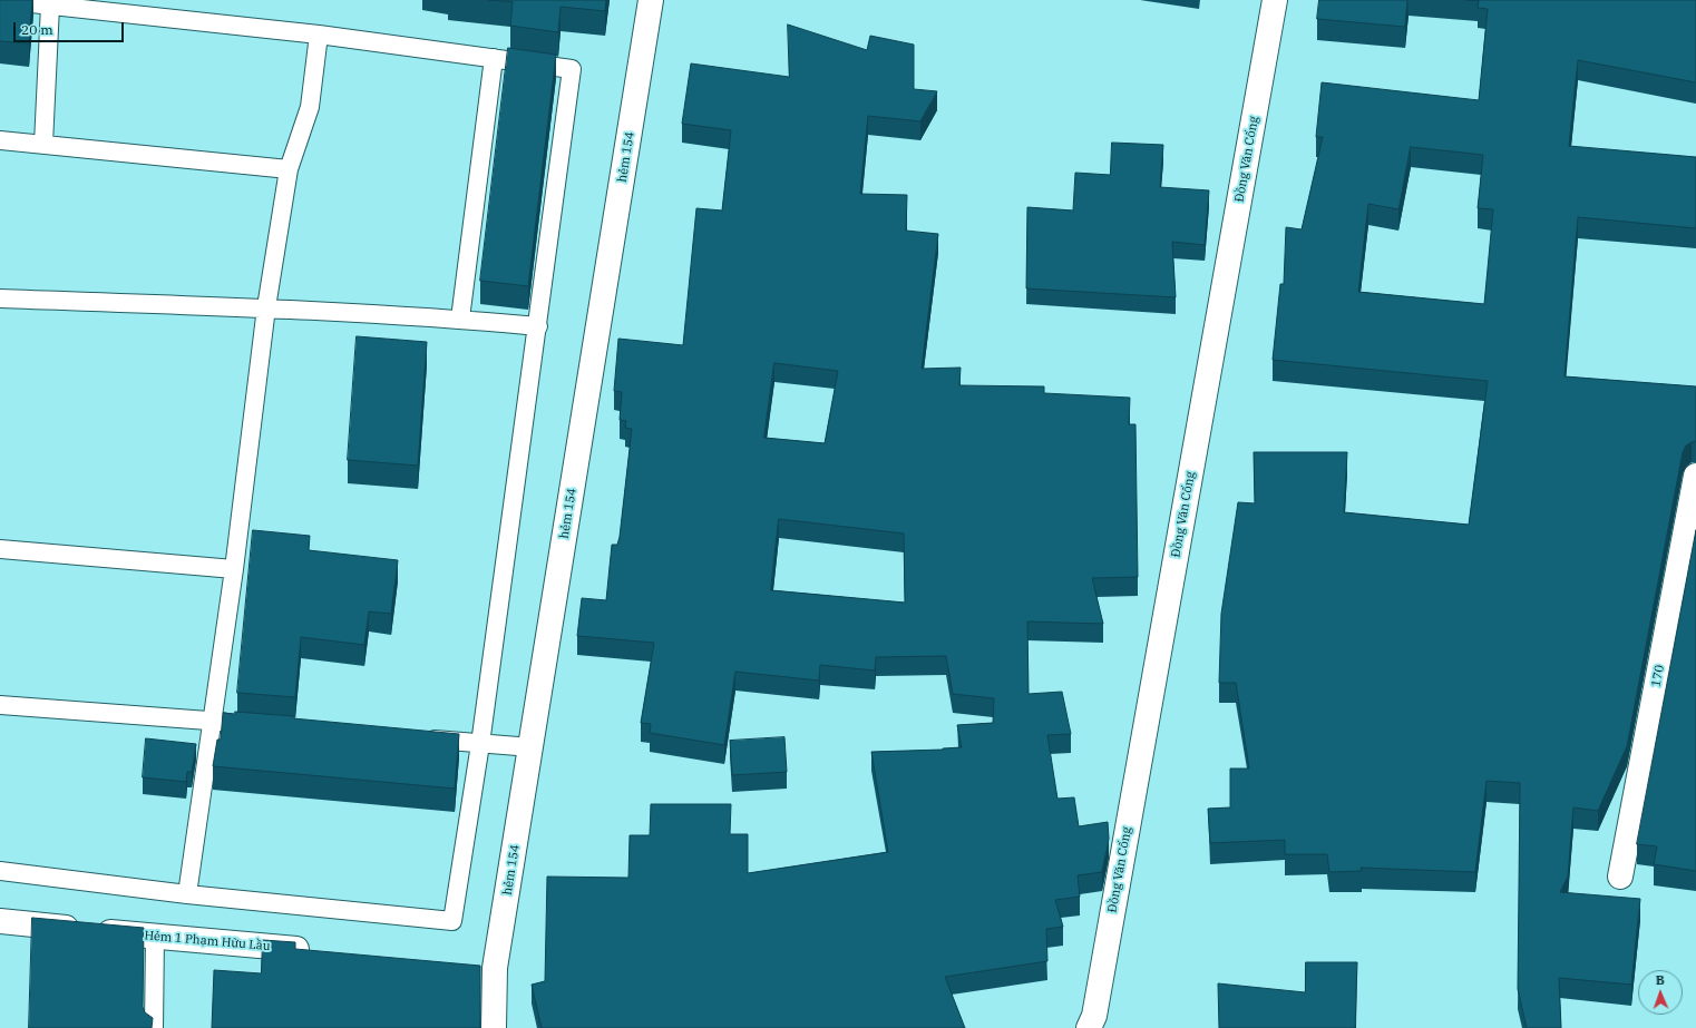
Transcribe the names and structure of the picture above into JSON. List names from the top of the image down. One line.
{"streets":{"street":["hẻm 154","Đồng Văn Cống","170","Hẻm 1 Phạm Hữu Lầu"]},"scale_bar":"20 m","north":"top"}
